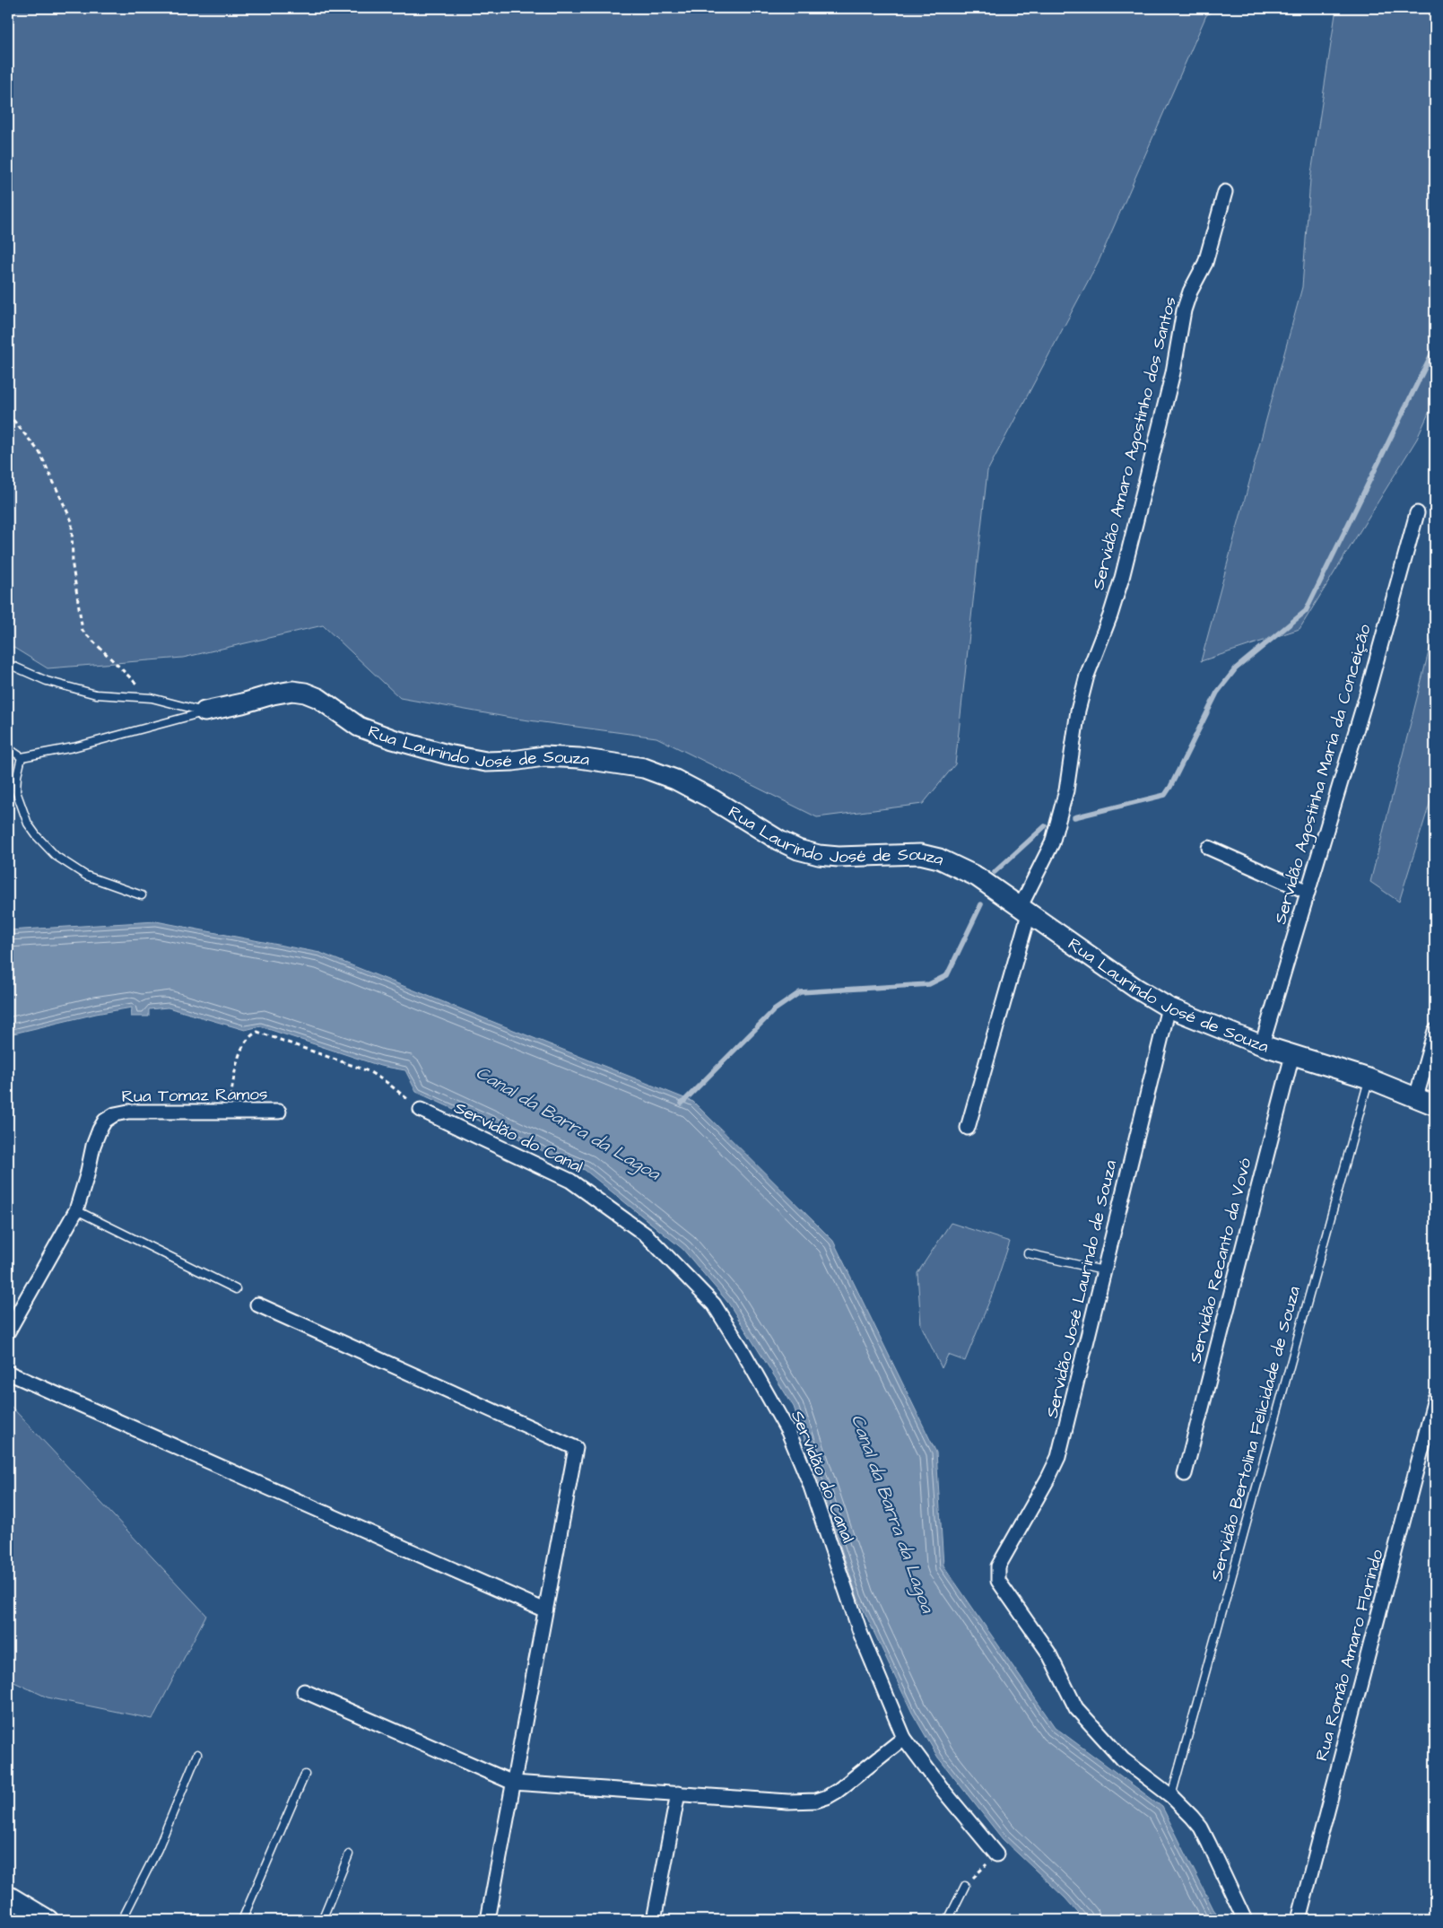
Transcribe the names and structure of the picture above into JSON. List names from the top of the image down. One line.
{"streets":{"street":["Servidão Amaro Agostinho dos Santos","Rua Laurindo José de Souza","Servidão Agostinha Maria da Conceição","Rua Tomaz Ramos","Servidão do Canal","Servidão Recanto da Vovó","Servidão José Laurindo de Souza","Rua Romão Amaro Florindo"],"lane":["Servidão Bertolina Felicidade de Souza"]},"crossings":[["Servidão Amaro Agostinho dos Santos","Rua Laurindo José de Souza"],["Rua Laurindo José de Souza","Servidão Agostinha Maria da Conceição"],["Rua Laurindo José de Souza","Servidão Recanto da Vovó"],["Rua Laurindo José de Souza","Servidão José Laurindo de Souza"],["Rua Laurindo José de Souza","Servidão Bertolina Felicidade de Souza"],["Servidão José Laurindo de Souza","Servidão Bertolina Felicidade de Souza"]],"water":["Canal da Barra da Lagoa"]}
